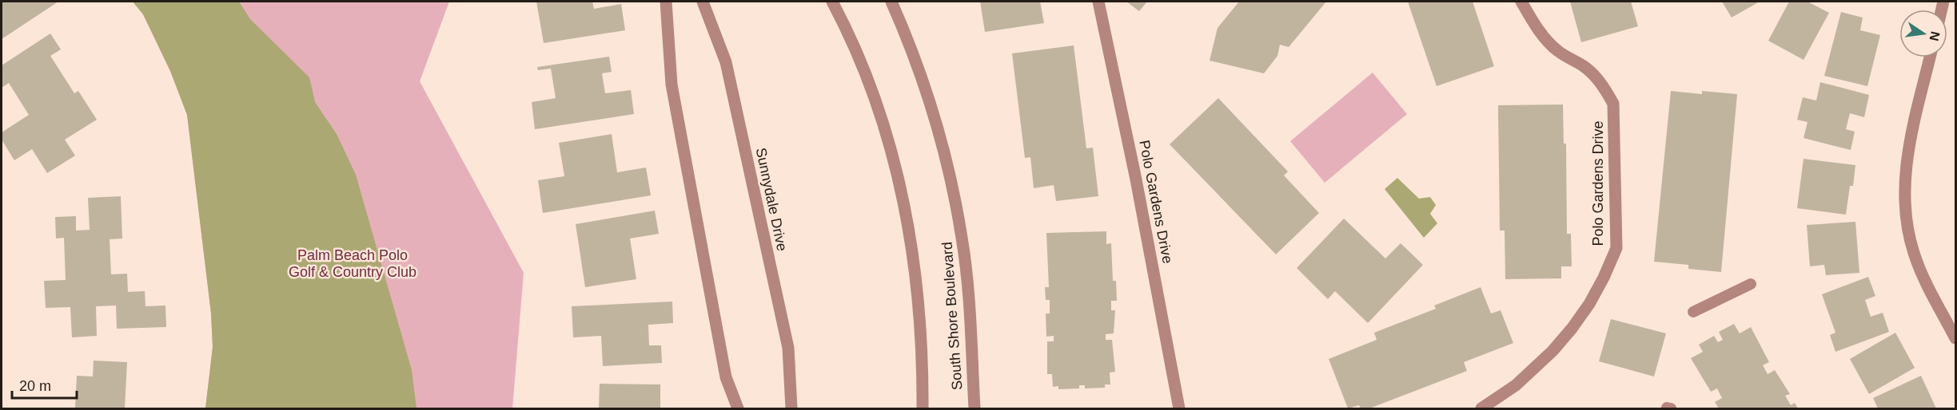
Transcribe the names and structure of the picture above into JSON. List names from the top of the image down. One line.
{"streets":{"street":["Polo Gardens Drive","Sunnydale Drive","South Shore Boulevard"]},"parks":["Palm Beach Polo Golf & Country Club"],"scale_bar":"20 m","north":"right"}
